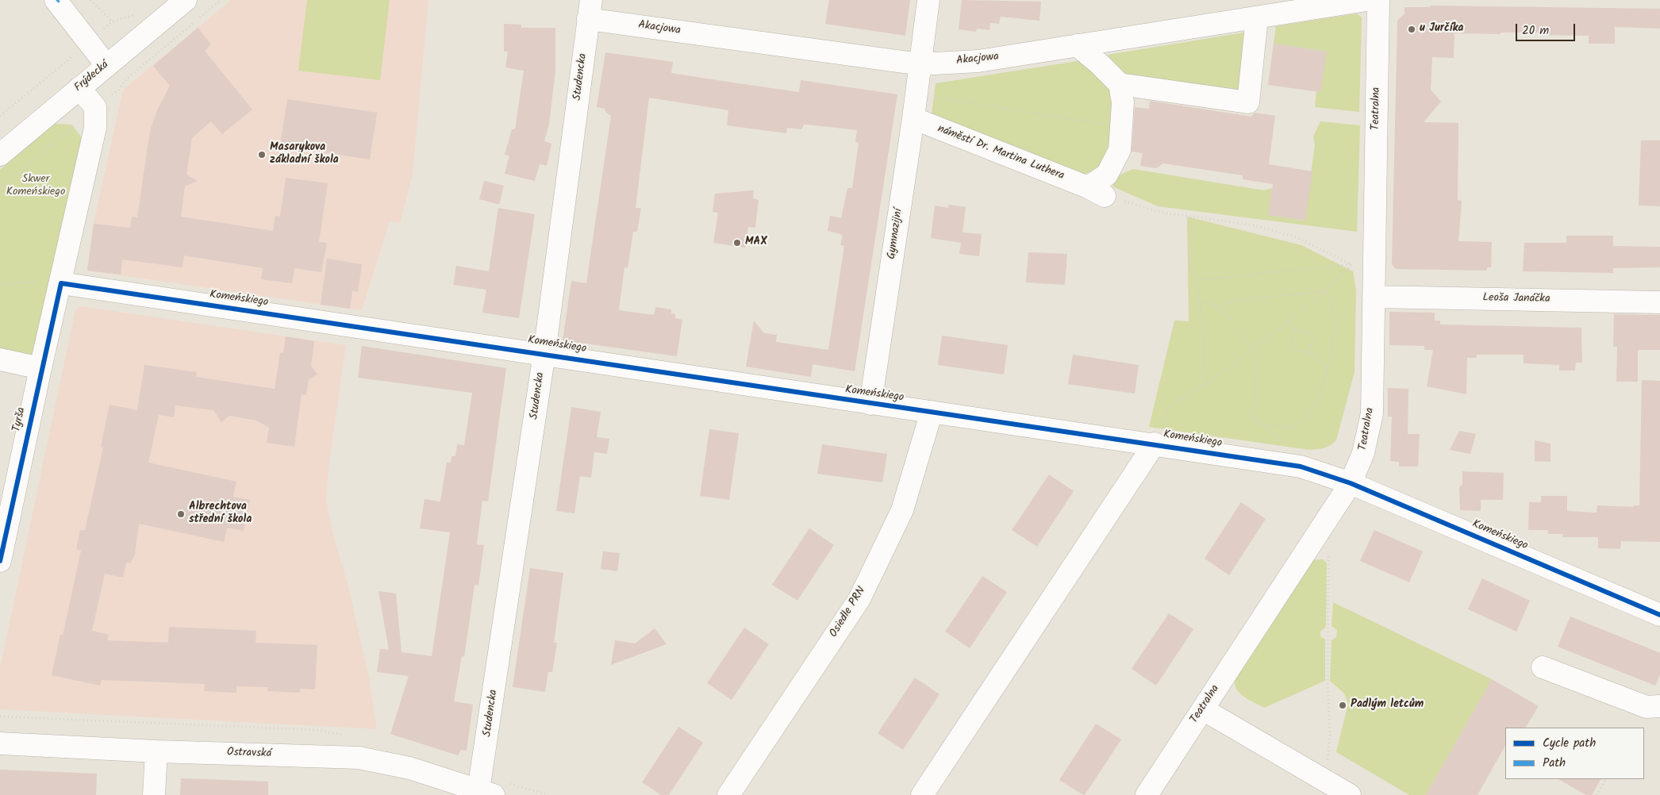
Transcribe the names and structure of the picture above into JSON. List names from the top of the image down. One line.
{"streets":{"street":["Akacjowa","Frýdecká","Studencka","Teatralna","náměstí Dr. Martina Luthera","Gymnazijní","Komeńskiego","Leoša Janáčka","Tyrša","Osiedle PRN","Ostravská"]},"crossings":[["Akacjowa","Studencka"],["Akacjowa","Gymnazijní"],["Frýdecká","Tyrša"],["Studencka","Komeńskiego"],["Studencka","Ostravská"],["Teatralna","Komeńskiego"],["Teatralna","Leoša Janáčka"],["náměstí Dr. Martina Luthera","Gymnazijní"],["Gymnazijní","Komeńskiego"],["Komeńskiego","Tyrša"],["Komeńskiego","Osiedle PRN"]],"parks":["Skwer Komeńskiego"],"places":["u Jurčíka","Masarykova základní škola","MAX","Albrechtova střední škola","Padlým letcům"],"legend":["Cycle path","Path"],"scale_bar":"20 m"}
